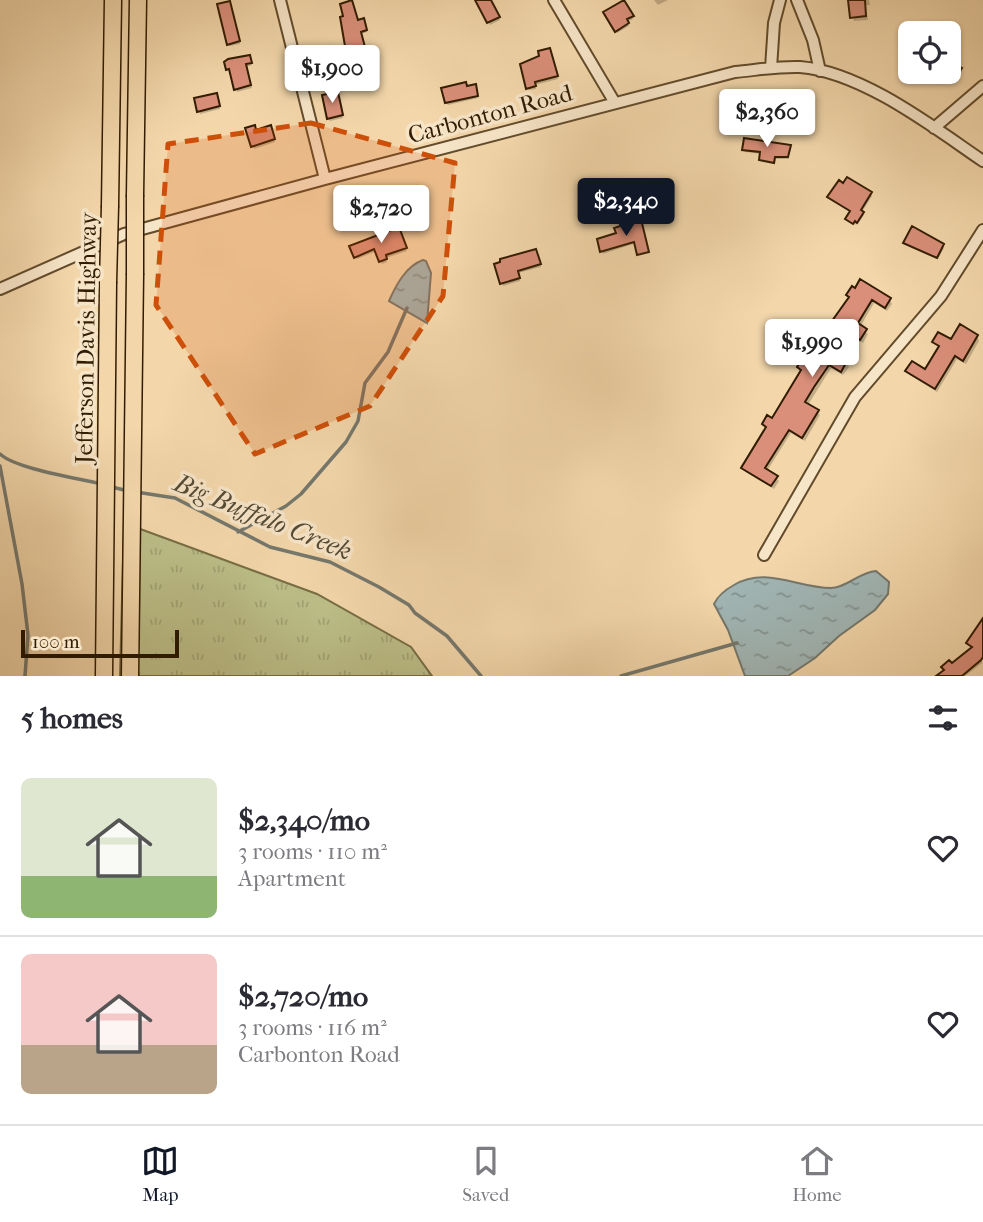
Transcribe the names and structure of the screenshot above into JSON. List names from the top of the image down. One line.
{"streets":{"highway":["Jefferson Davis Highway"],"street":["Carbonton Road"]},"water":["Big Buffalo Creek"],"scale_bar":"100 m","page":{"price":["$1,900","$2,360","$2,340","$2,720","$1,990"],"scale":"100 m","heading":"5 homes","list":[{"name":"$2,340/mo","note":"3 rooms · 110 m² · Apartment"},{"name":"$2,720/mo","note":"3 rooms · 116 m² · Carbonton Road"}],"tabs":["Map","Saved","Home"]}}
